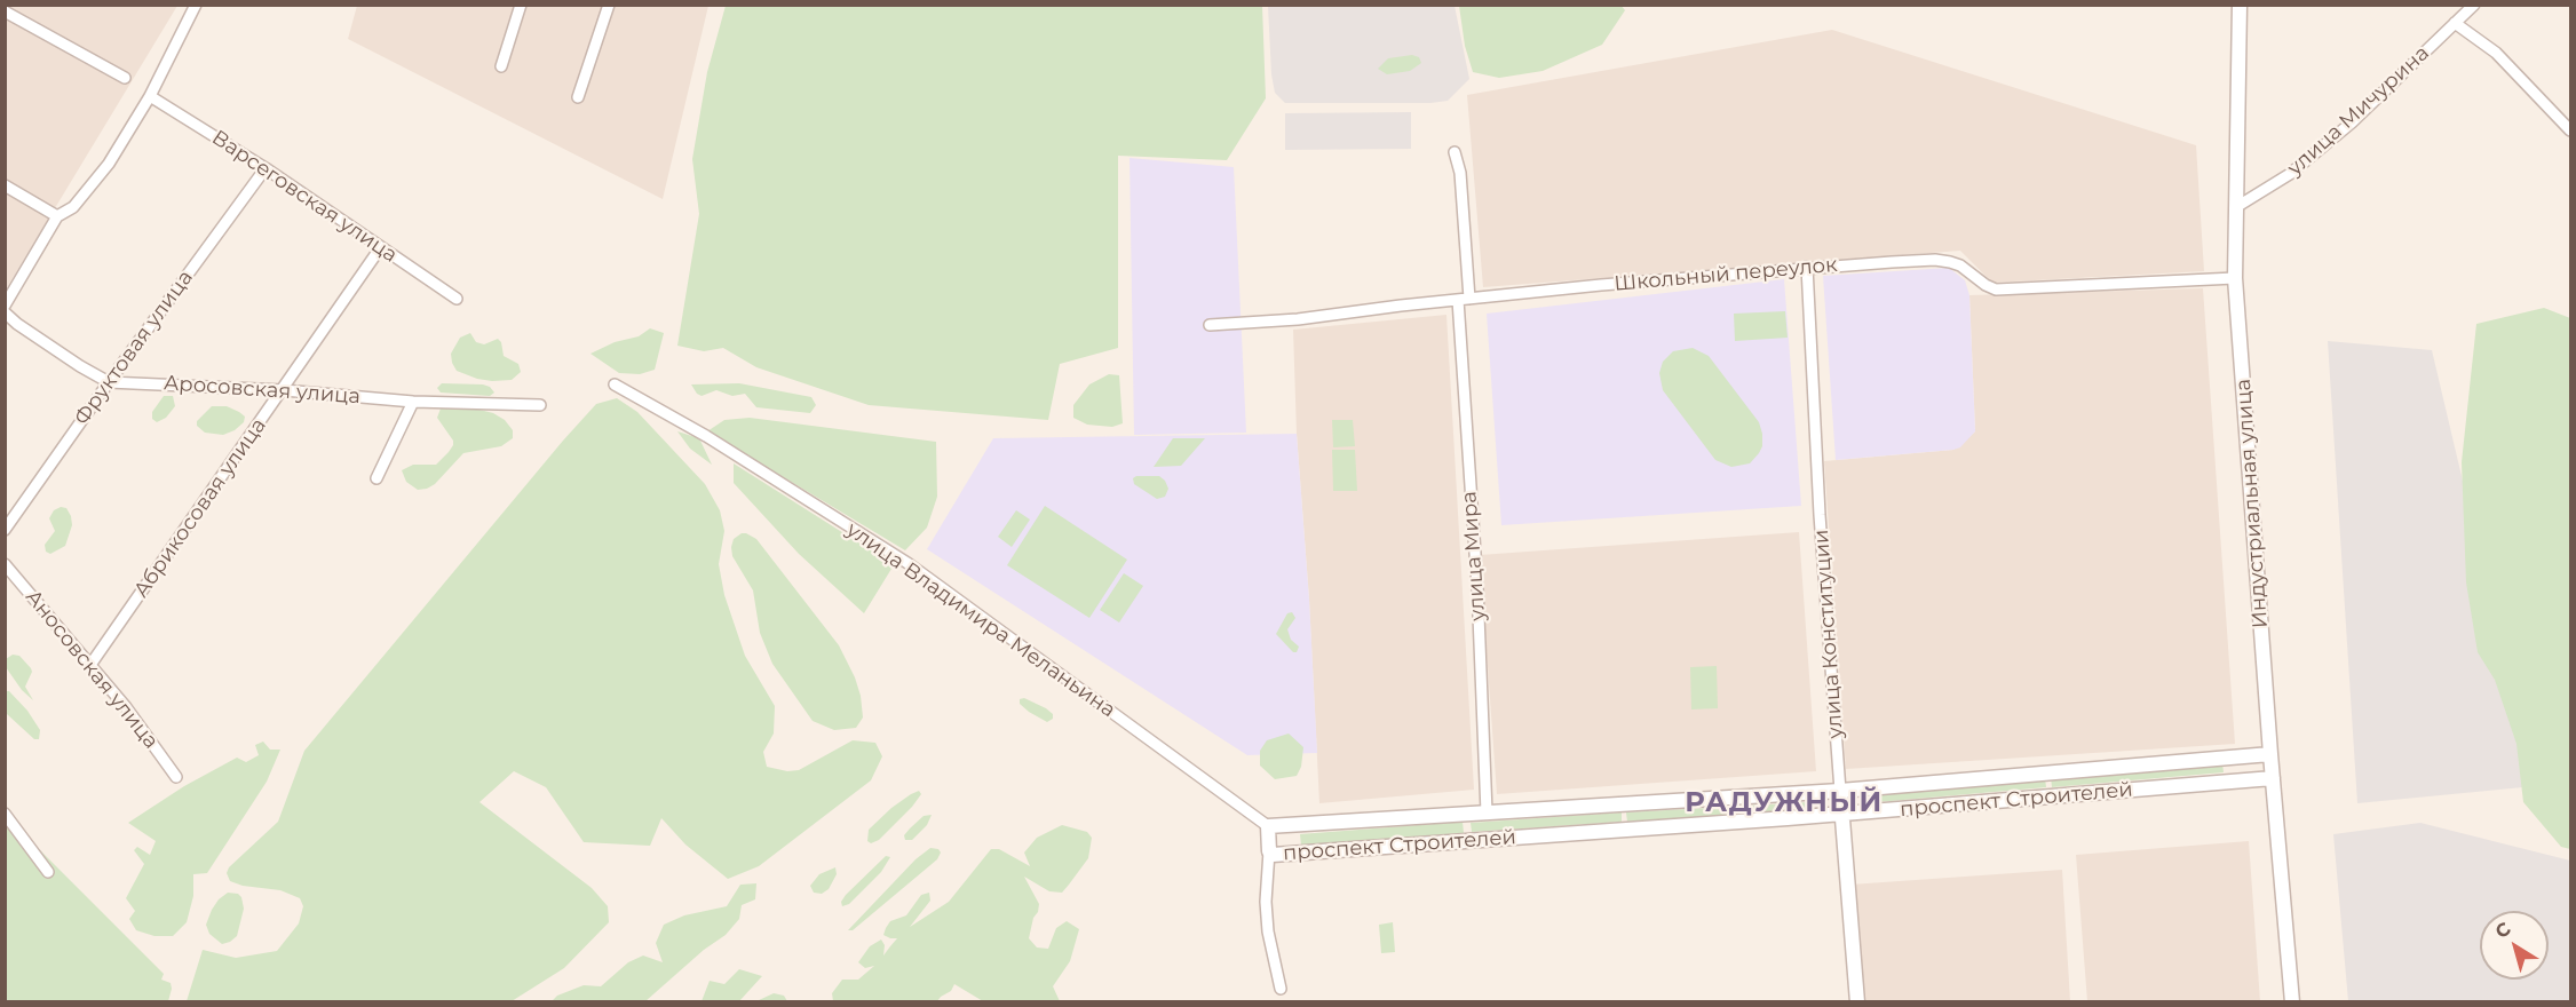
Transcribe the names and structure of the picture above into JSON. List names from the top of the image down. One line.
{"streets":{"street":["улица Мичурина","Варсеговская улица","Школьный переулок","Фруктовая улица","Аросовская улица","Индустриальная улица","Абрикосовая улица","улица Мира","улица Владимира Меланьина","улица Конституции","Аносовская улица","проспект Строителей"]},"crossings":[["улица Мичурина","Индустриальная улица"],["Варсеговская улица","Фруктовая улица"],["Варсеговская улица","Абрикосовая улица"],["Школьный переулок","Индустриальная улица"],["Школьный переулок","улица Мира"],["Школьный переулок","улица Конституции"],["Фруктовая улица","Аросовская улица"],["Аросовская улица","Абрикосовая улица"],["Индустриальная улица","проспект Строителей"],["Абрикосовая улица","Аносовская улица"],["улица Мира","проспект Строителей"],["улица Владимира Меланьина","проспект Строителей"],["улица Конституции","проспект Строителей"]],"districts":["РАДУЖНЫЙ"],"north":"top left"}
